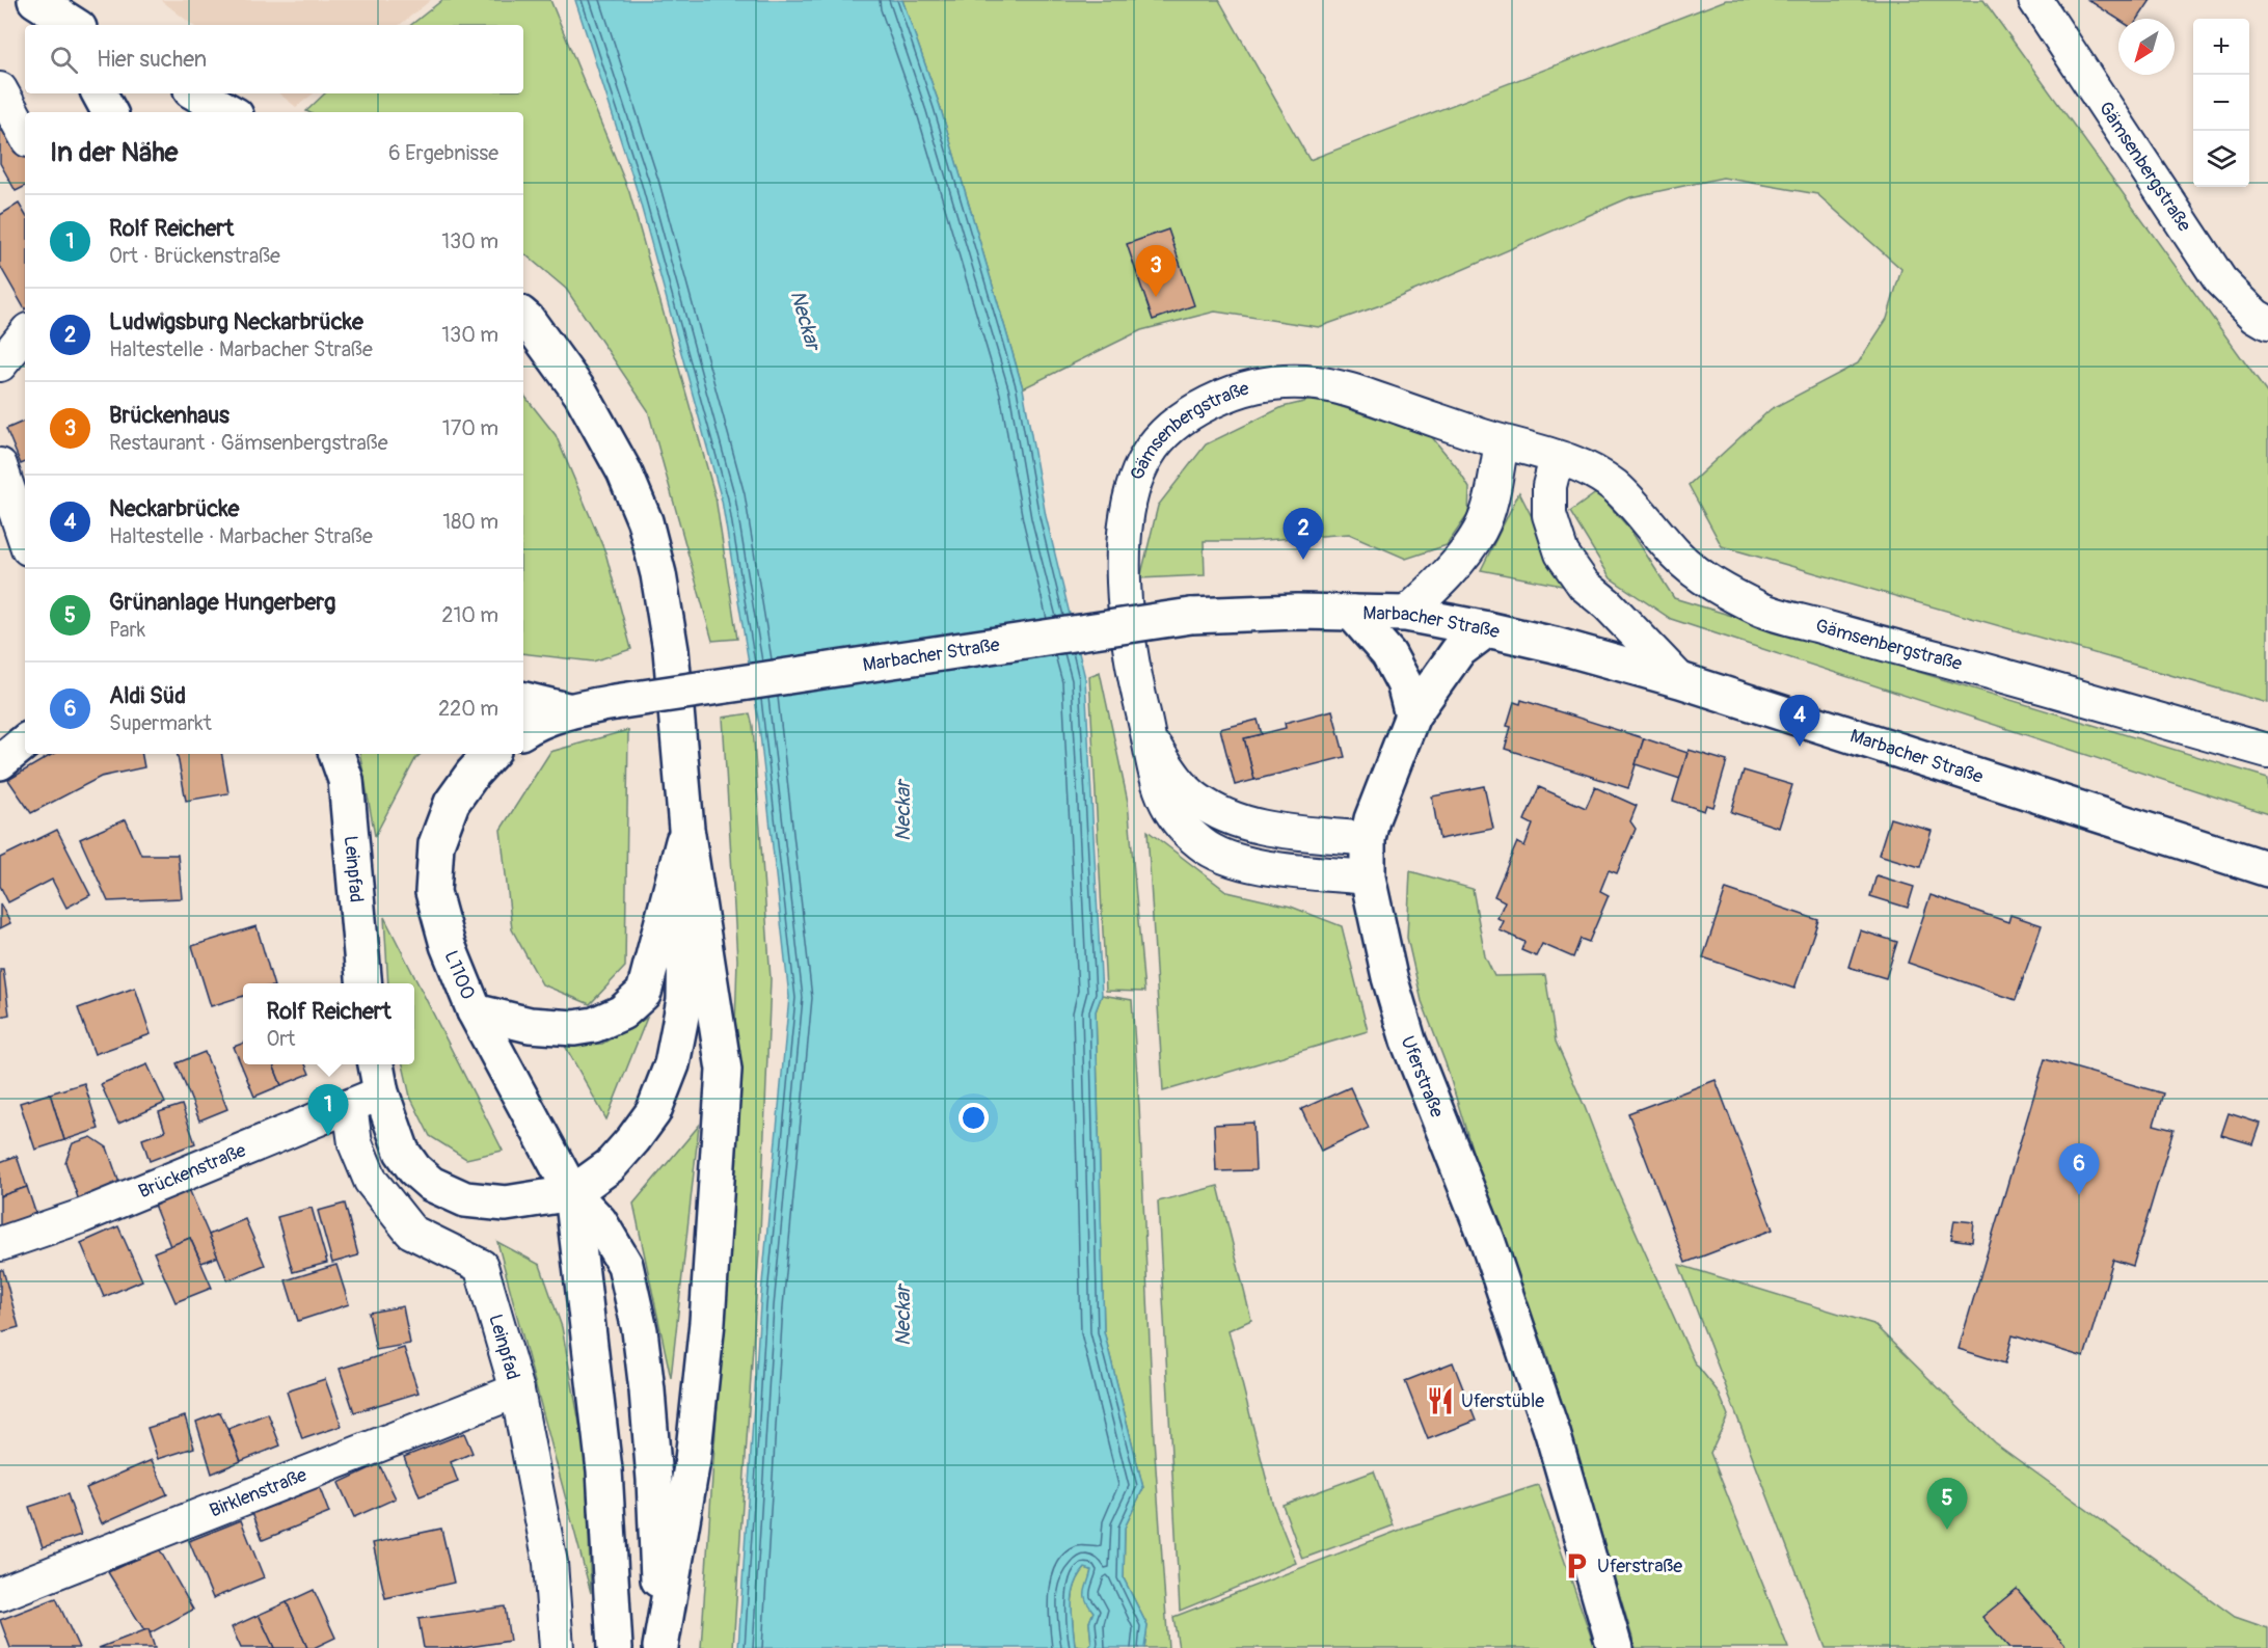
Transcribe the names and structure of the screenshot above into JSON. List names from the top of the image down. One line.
{"streets":{"main road":["Marbacher Straße","Leinpfad","L1100","Uferstraße"],"street":["Gämsenbergstraße","Brückenstraße","Birklenstraße"]},"crossings":[["Gämsenbergstraße","Uferstraße"],["Marbacher Straße","Uferstraße"],["Leinpfad","Brückenstraße"],["Leinpfad","Birklenstraße"]],"water":["Neckar"],"places":{"restaurant":["Uferstüble"],"parking":["Uferstraße"]},"north":"bottom left","page":{"map_buttons":["+","−"],"search":"Hier suchen","heading":["In der Nähe","6 Ergebnisse"],"list":[{"mark":"1","name":"Rolf Reichert","note":"Ort · Brückenstraße","value":"130 m"},{"mark":"2","name":"Ludwigsburg Neckarbrücke","note":"Haltestelle · Marbacher Straße","value":"130 m"},{"mark":"3","name":"Brückenhaus","note":"Restaurant · Gämsenbergstraße","value":"170 m"},{"mark":"4","name":"Neckarbrücke","note":"Haltestelle · Marbacher Straße","value":"180 m"},{"mark":"5","name":"Grünanlage Hungerberg","note":"Park","value":"210 m"},{"mark":"6","name":"Aldi Süd","note":"Supermarkt","value":"220 m"}],"pins":["3","2","4","1","6","5"],"popup":["Rolf Reichert","Ort"]}}
